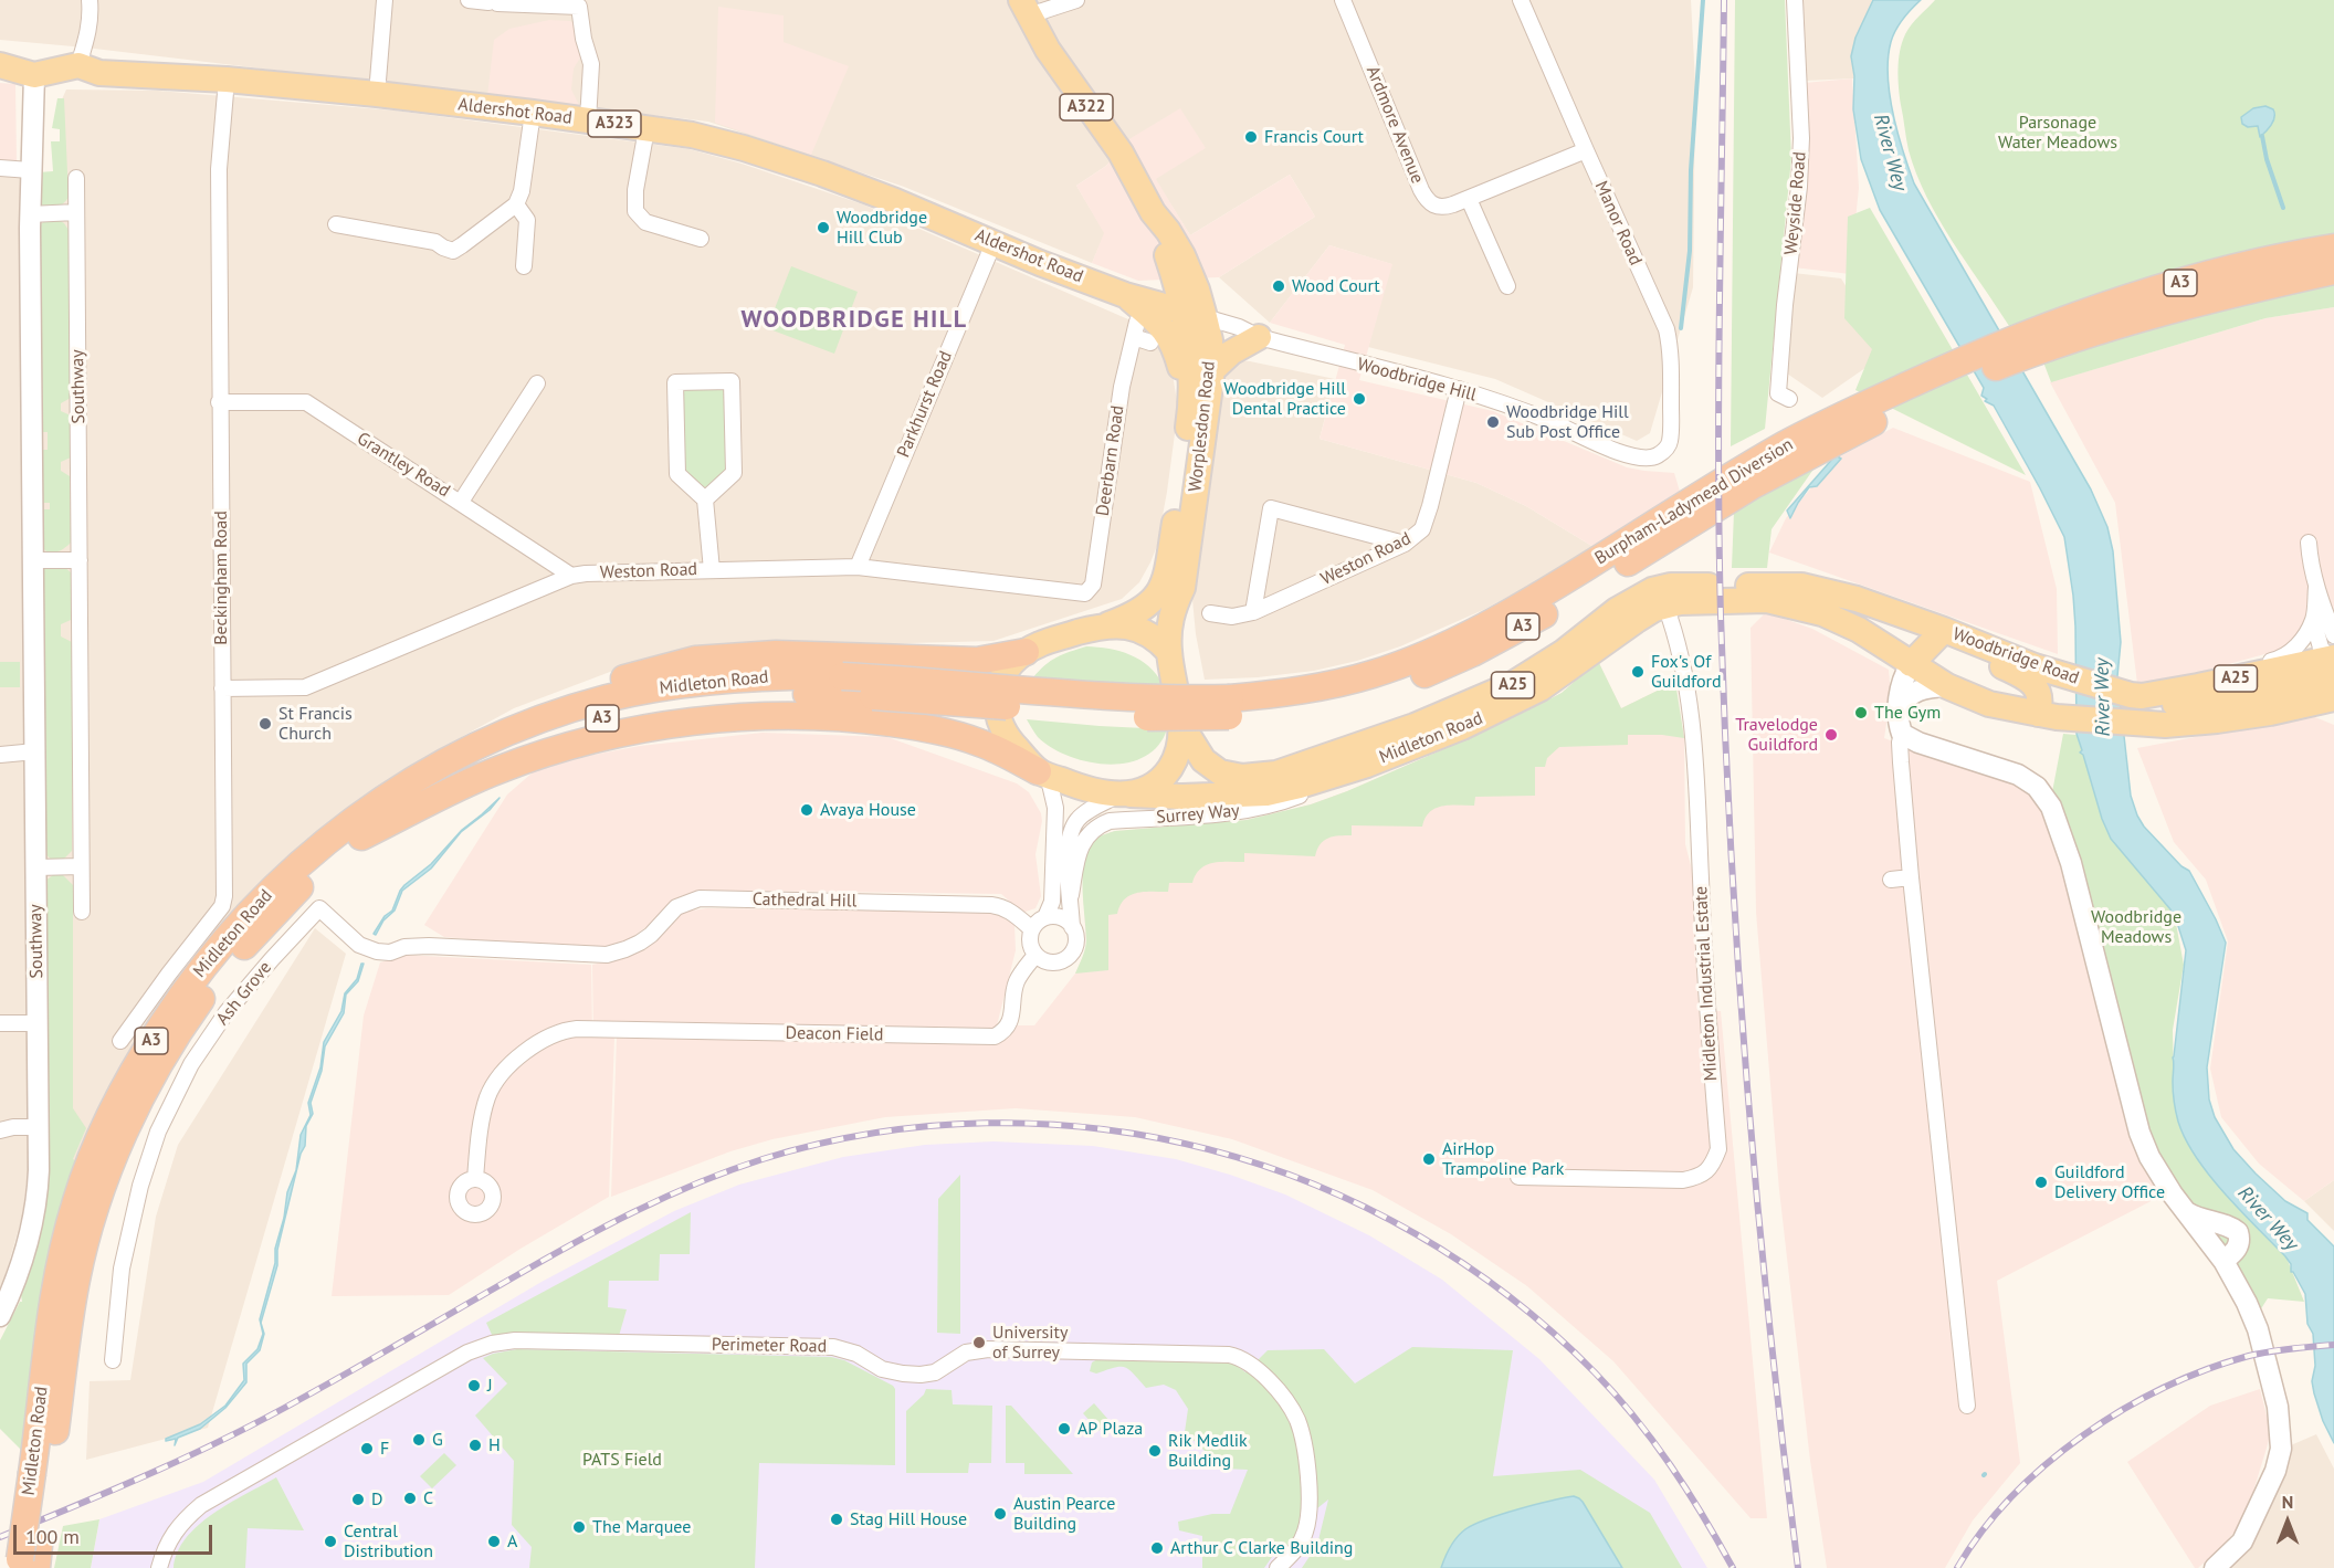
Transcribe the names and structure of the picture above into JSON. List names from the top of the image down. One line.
{"streets":{"highway":["A3","Burpham-Ladymead Diversion","Midleton Road"],"main road":["A322","Aldershot Road","A323","Worplesdon Road","Woodbridge Road","A25"],"street":["Ardmore Avenue","Weyside Road","Manor Road","Woodbridge Hill","Southway","Parkhurst Road","Deerbarn Road","Grantley Road","Weston Road","Beckingham Road","Surrey Way","Cathedral Hill","Midleton Industrial Estate","Ash Grove","Deacon Field","Perimeter Road"]},"crossings":[["Aldershot Road","Southway"],["Aldershot Road","Parkhurst Road"],["Aldershot Road","Beckingham Road"],["Ardmore Avenue","Manor Road"],["Manor Road","Woodbridge Hill"],["A3","Burpham-Ladymead Diversion"],["A3","Midleton Road"],["Woodbridge Hill","Worplesdon Road"],["Woodbridge Hill","Weston Road"],["Parkhurst Road","Weston Road"],["Worplesdon Road","Midleton Road"],["Worplesdon Road","Surrey Way"],["Deerbarn Road","Weston Road"],["Grantley Road","Weston Road"],["Grantley Road","Beckingham Road"],["Burpham-Ladymead Diversion","Midleton Road"],["Weston Road","Beckingham Road"],["Woodbridge Road","A25"],["Woodbridge Road","Midleton Road"],["A25","Midleton Road"],["Midleton Road","Surrey Way"],["Midleton Road","Midleton Industrial Estate"],["Surrey Way","Cathedral Hill"],["Surrey Way","Deacon Field"],["Cathedral Hill","Ash Grove"],["Cathedral Hill","Deacon Field"]],"districts":["WOODBRIDGE HILL"],"water":["River Wey"],"parks":["Parsonage Water Meadows","Woodbridge Meadows","PATS Field"],"places":["Francis Court","Woodbridge Hill Club","Wood Court","Woodbridge Hill Dental Practice","Woodbridge Hill Sub Post Office","Fox's Of Guildford","The Gym","St Francis Church","Travelodge Guildford","Avaya House","AirHop Trampoline Park","Guildford Delivery Office","University of Surrey","J","AP Plaza","G","H","F","Rik Medlik Building","C","D","Austin Pearce Building","Stag Hill House","The Marquee","Central Distribution","A","Arthur C Clarke Building"],"scale_bar":"100 m","north":"top"}
